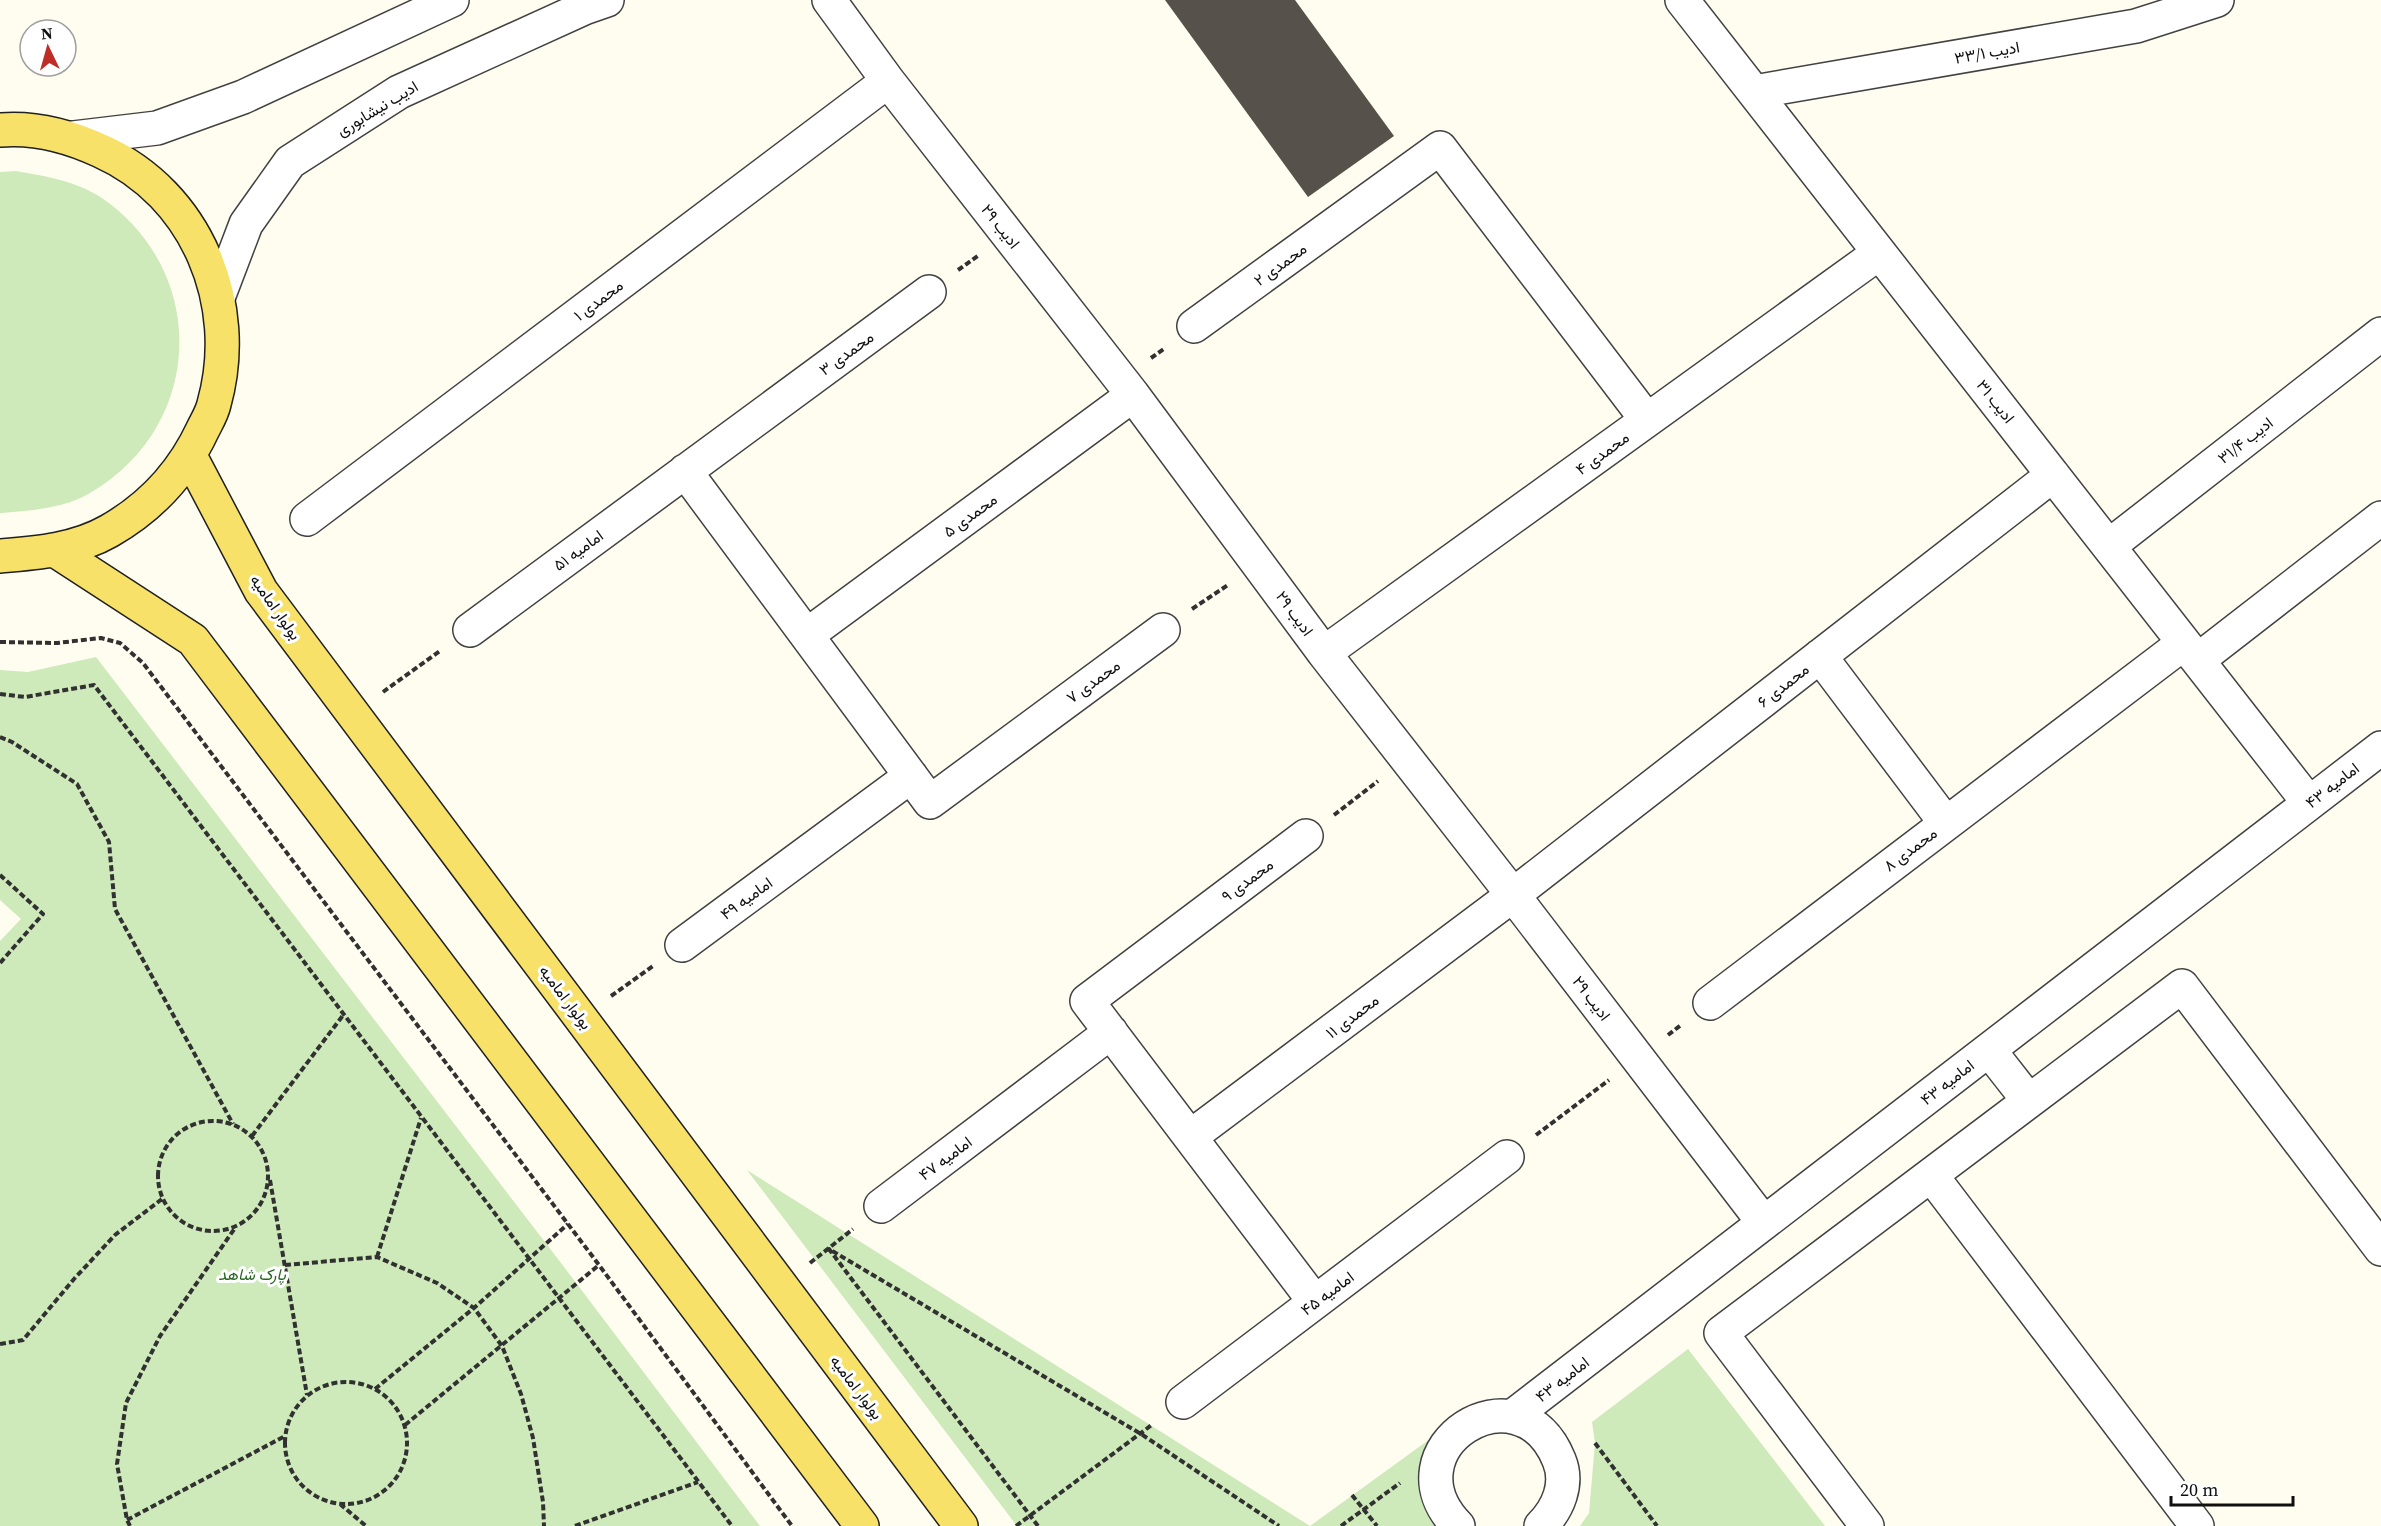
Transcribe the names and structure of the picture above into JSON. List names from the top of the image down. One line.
{"streets":{"main road":["بولوار امامیه"],"street":["ادیب ۳۳/۱","ادیب نیشابوری","ادیب ۲۹","محمدی ۲","محمدی ۱","محمدی ۳","ادیب ۳۱","ادیب ۳۱/۴","محمدی ۴","محمدی ۵","امامیه ۵۱","محمدی ۷","محمدی ۶","امامیه ۴۳","محمدی ۸","محمدی ۹","امامیه ۴۹","محمدی ۱۱","امامیه ۴۷","امامیه ۴۵"]},"crossings":[["ادیب ۳۳/۱","ادیب ۳۱"],["ادیب ۲۹","محمدی ۱"],["ادیب ۲۹","محمدی ۴"],["ادیب ۲۹","محمدی ۵"],["ادیب ۲۹","محمدی ۶"],["ادیب ۲۹","امامیه ۴۳"],["ادیب ۲۹","محمدی ۱۱"],["محمدی ۲","محمدی ۴"],["محمدی ۳","امامیه ۵۱"],["ادیب ۳۱","ادیب ۳۱/۴"],["ادیب ۳۱","محمدی ۴"],["ادیب ۳۱","محمدی ۶"],["ادیب ۳۱","امامیه ۴۳"],["ادیب ۳۱","محمدی ۸"],["محمدی ۷","امامیه ۴۹"],["محمدی ۶","محمدی ۱۱"],["محمدی ۹","امامیه ۴۷"]],"parks":["پارک شاهد"],"scale_bar":"20 m","north":"top"}
